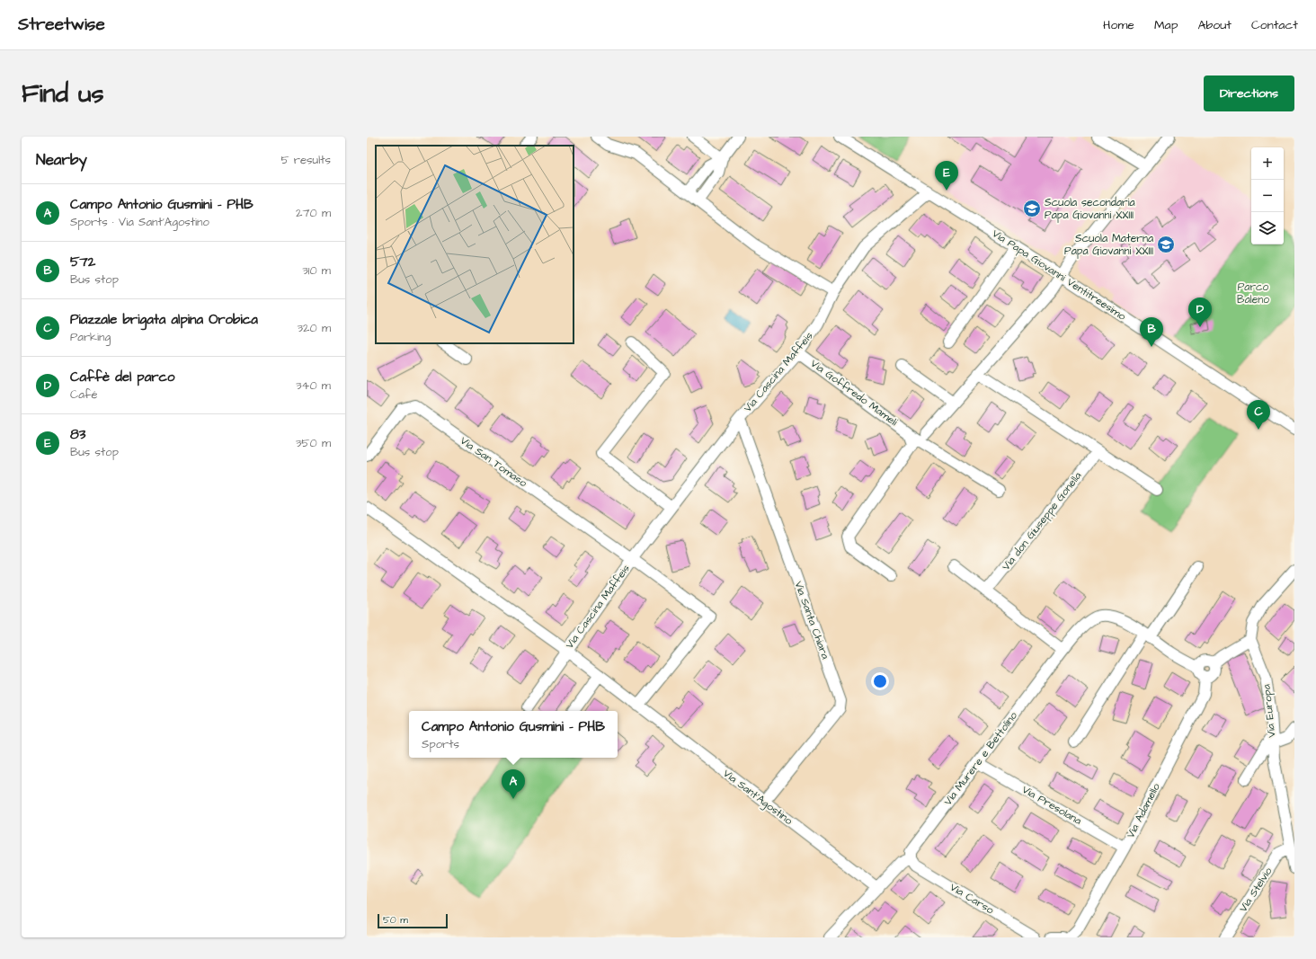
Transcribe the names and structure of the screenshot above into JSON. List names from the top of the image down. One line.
{"streets":{"street":["Via Papa Giovanni Ventitreesimo","Via Cascina Maffeis","Via Goffredo Mameli","Via San Tomaso","Via don Giuseppe Gonella","Via Santa Chiara","Via Europa","Via Murere e Bettolino","Via Sant'Agostino","Via Presolana","Via Adamello","Via Stelvio","Via Carso"]},"crossings":[["Via Papa Giovanni Ventitreesimo","Via Cascina Maffeis"],["Via Cascina Maffeis","Via Goffredo Mameli"],["Via Cascina Maffeis","Via San Tomaso"],["Via Cascina Maffeis","Via Santa Chiara"],["Via Cascina Maffeis","Via Sant'Agostino"],["Via Santa Chiara","Via Sant'Agostino"],["Via Europa","Via Stelvio"],["Via Murere e Bettolino","Via Presolana"],["Via Murere e Bettolino","Via Adamello"],["Via Murere e Bettolino","Via Carso"],["Via Presolana","Via Adamello"]],"parks":["Parco Baleno"],"places":{"school or university":["Scuola secondaria Papa Giovanni XXIII","Scuola Materna Papa Giovanni XXIII"]},"scale_bar":"50 m","page":{"header":"Streetwise","nav":["Home","Map","About","Contact"],"buttons":"Directions","title":"Find us","heading":["Nearby","5 results"],"map_buttons":["+","−"],"pins":["E","D","B","C","A"],"list":[{"mark":"A","name":"Campo Antonio Gusmini - PHB","note":"Sports · Via Sant'Agostino","value":"270 m"},{"mark":"B","name":"572","note":"Bus stop","value":"310 m"},{"mark":"C","name":"Piazzale brigata alpina Orobica","note":"Parking","value":"320 m"},{"mark":"D","name":"Caffè del parco","note":"Café","value":"340 m"},{"mark":"E","name":"83","note":"Bus stop","value":"350 m"}],"popup":["Campo Antonio Gusmini - PHB","Sports"],"scale":"50 m"}}
